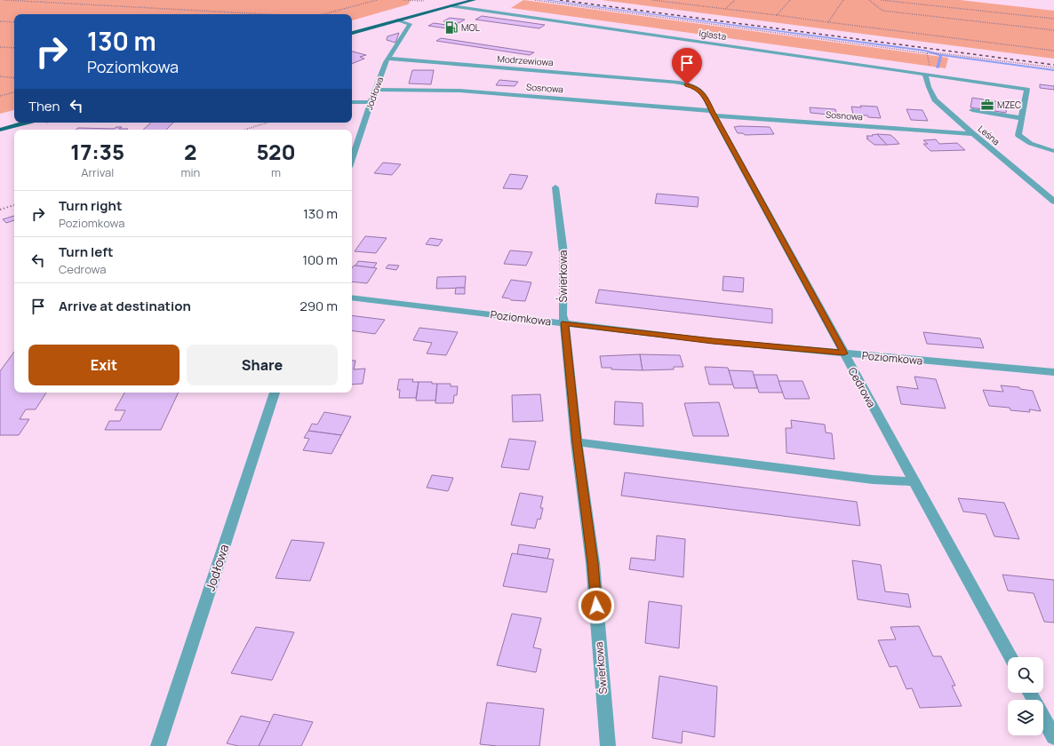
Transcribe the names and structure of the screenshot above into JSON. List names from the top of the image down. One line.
{"streets":{"street":["Iglasta","Modrzewiowa","Sosnowa","Jodłowa","Leśna","Świerkowa","Poziomkowa","Cedrowa"]},"crossings":[["Iglasta","Leśna"],["Modrzewiowa","Jodłowa"],["Modrzewiowa","Cedrowa"],["Sosnowa","Jodłowa"],["Sosnowa","Leśna"],["Sosnowa","Cedrowa"],["Świerkowa","Poziomkowa"],["Poziomkowa","Cedrowa"]],"places":{"fuel station":["MOL"],"office":["MZEC"]},"page":{"turn":["130 m","Poziomkowa"],"then":"Then","eta":["17:35","Arrival","2","min","520","m"],"list":[{"name":"Turn right","note":"Poziomkowa","value":"130 m"},{"name":"Turn left","note":"Cedrowa","value":"100 m"},{"name":"Arrive at destination","value":"290 m"}],"buttons":["Exit","Share"]}}
